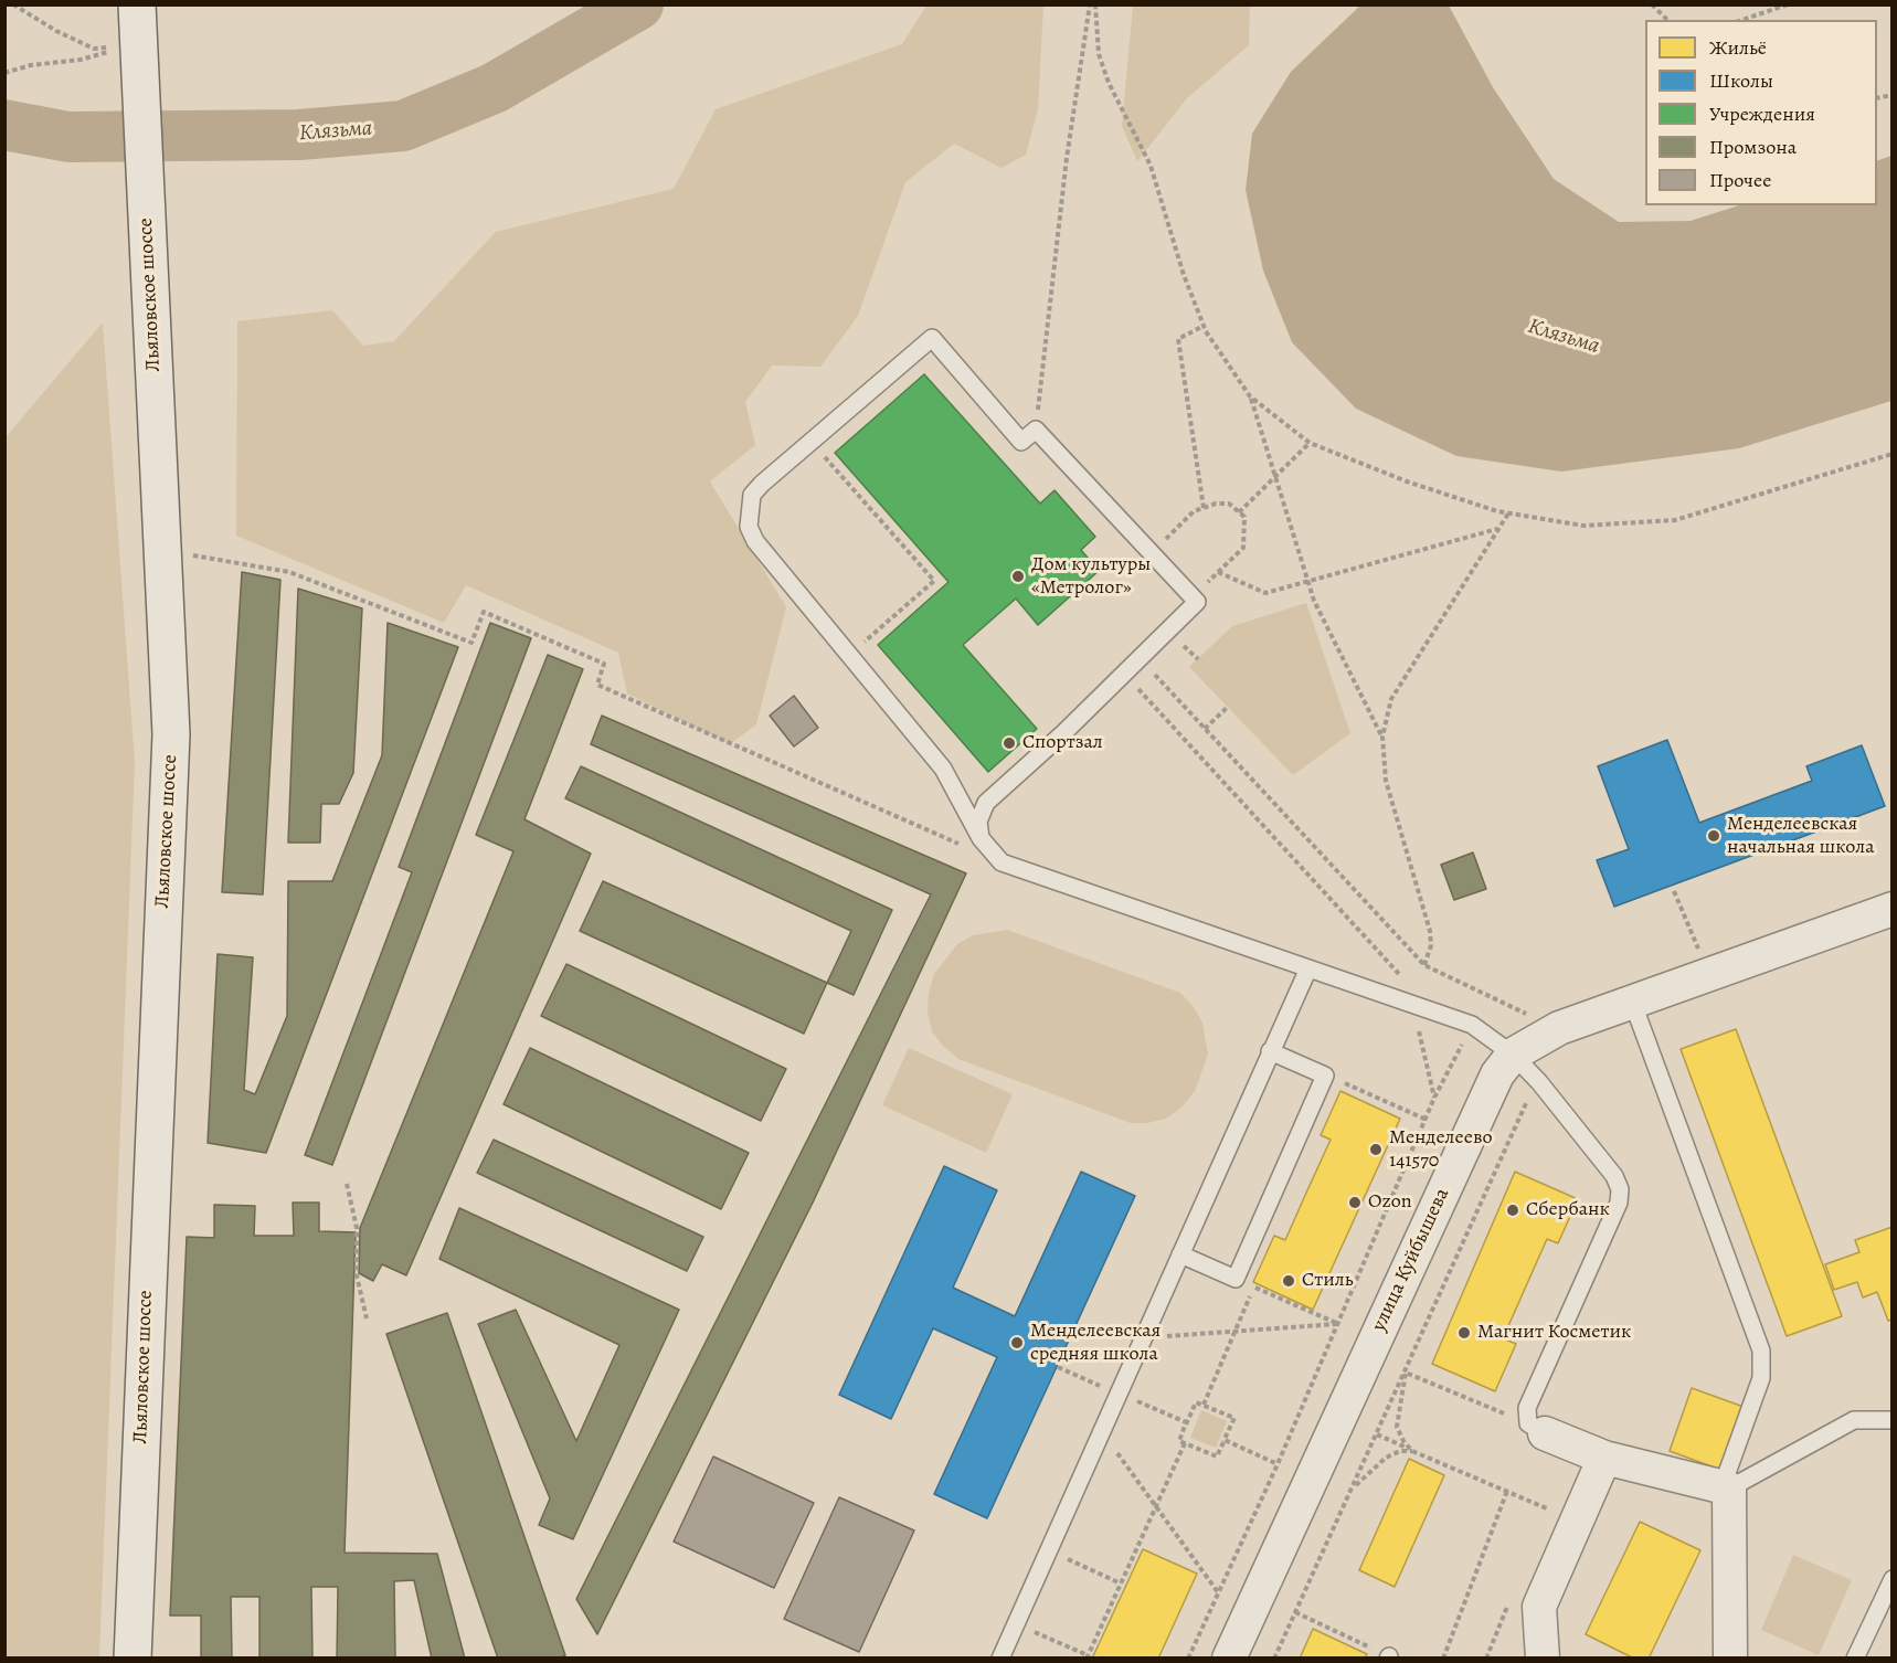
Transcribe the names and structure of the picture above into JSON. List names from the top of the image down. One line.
{"streets":{"street":["Льяловское шоссе","улица Куйбышева"]},"water":["Клязьма"],"places":["Дом культуры «Метролог»","Спортзал","Менделеевская начальная школа","Менделеево 141570","Ozon","Сбербанк","Стиль","Магнит Косметик","Менделеевская средняя школа"],"legend":["Жильё","Школы","Учреждения","Промзона","Прочее"]}
